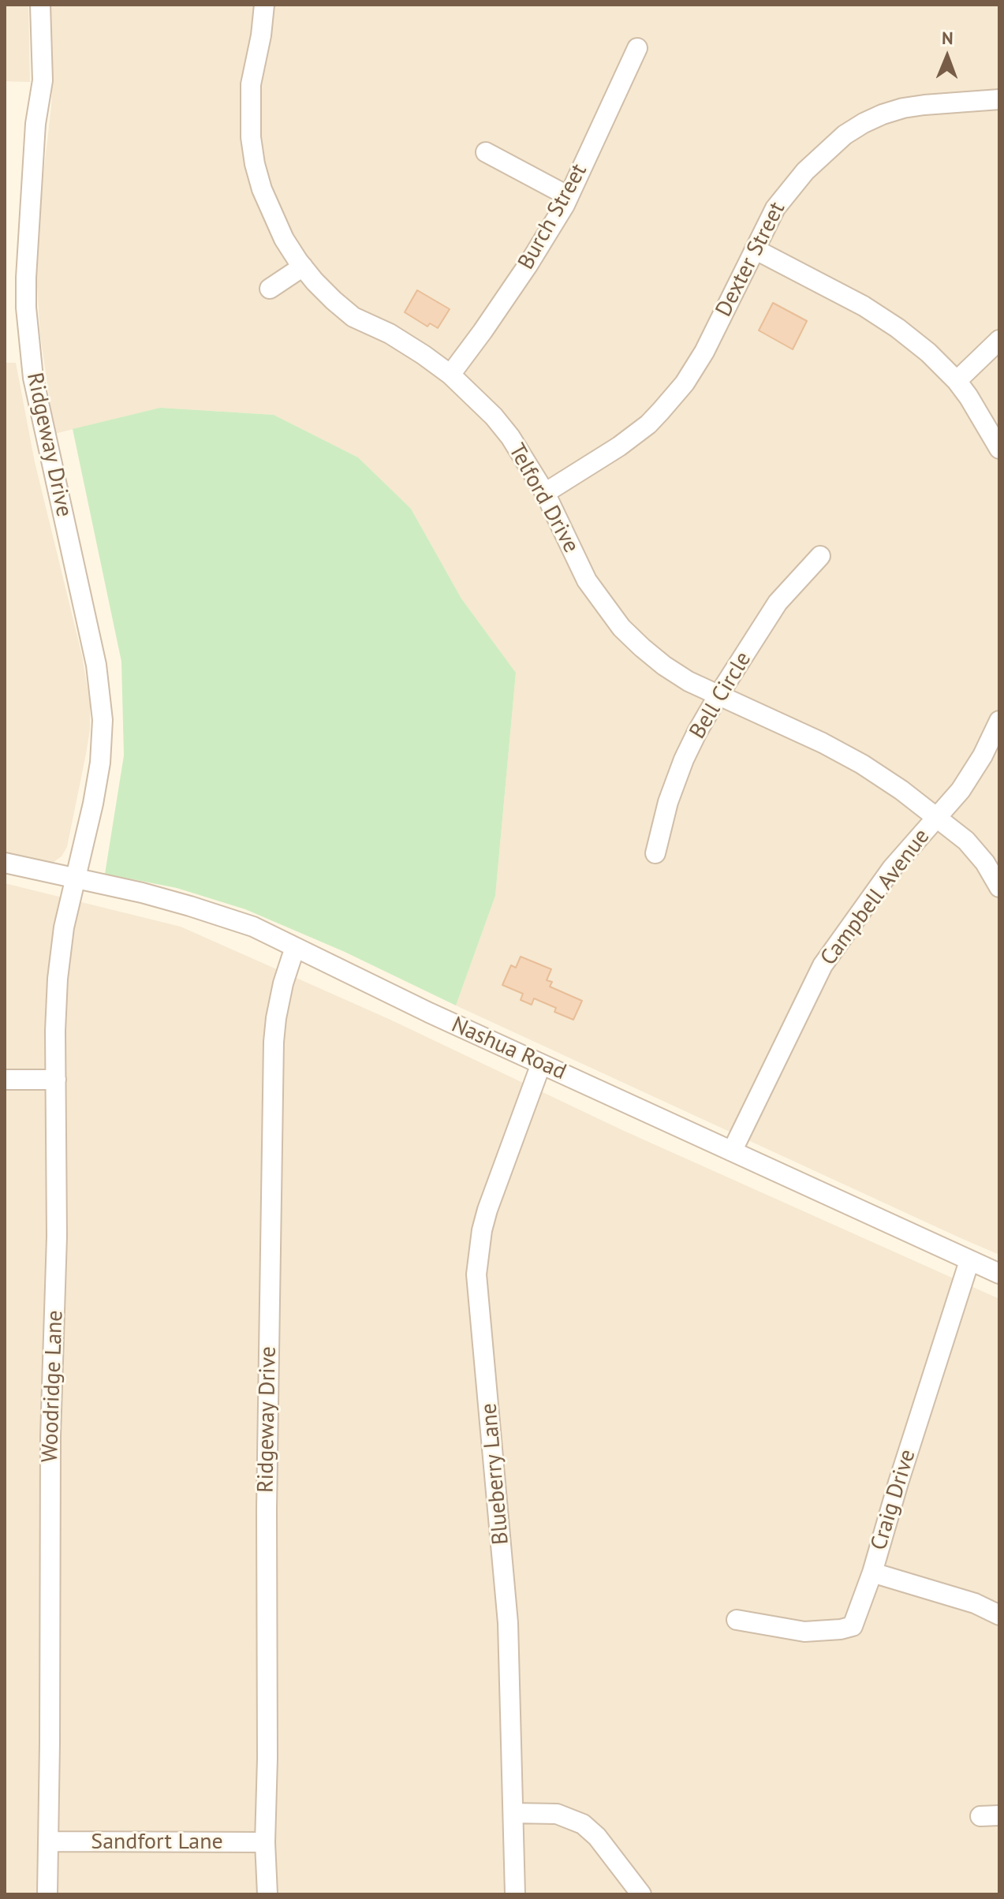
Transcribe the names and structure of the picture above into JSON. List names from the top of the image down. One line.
{"streets":{"street":["Burch Street","Dexter Street","Ridgeway Drive","Telford Drive","Bell Circle","Campbell Avenue","Nashua Road","Woodridge Lane","Blueberry Lane","Craig Drive","Sandfort Lane"]},"crossings":[["Burch Street","Telford Drive"],["Dexter Street","Telford Drive"],["Ridgeway Drive","Nashua Road"],["Ridgeway Drive","Woodridge Lane"],["Ridgeway Drive","Sandfort Lane"],["Telford Drive","Bell Circle"],["Telford Drive","Campbell Avenue"],["Campbell Avenue","Nashua Road"],["Nashua Road","Woodridge Lane"],["Nashua Road","Blueberry Lane"],["Nashua Road","Craig Drive"],["Woodridge Lane","Sandfort Lane"]],"north":"top"}
